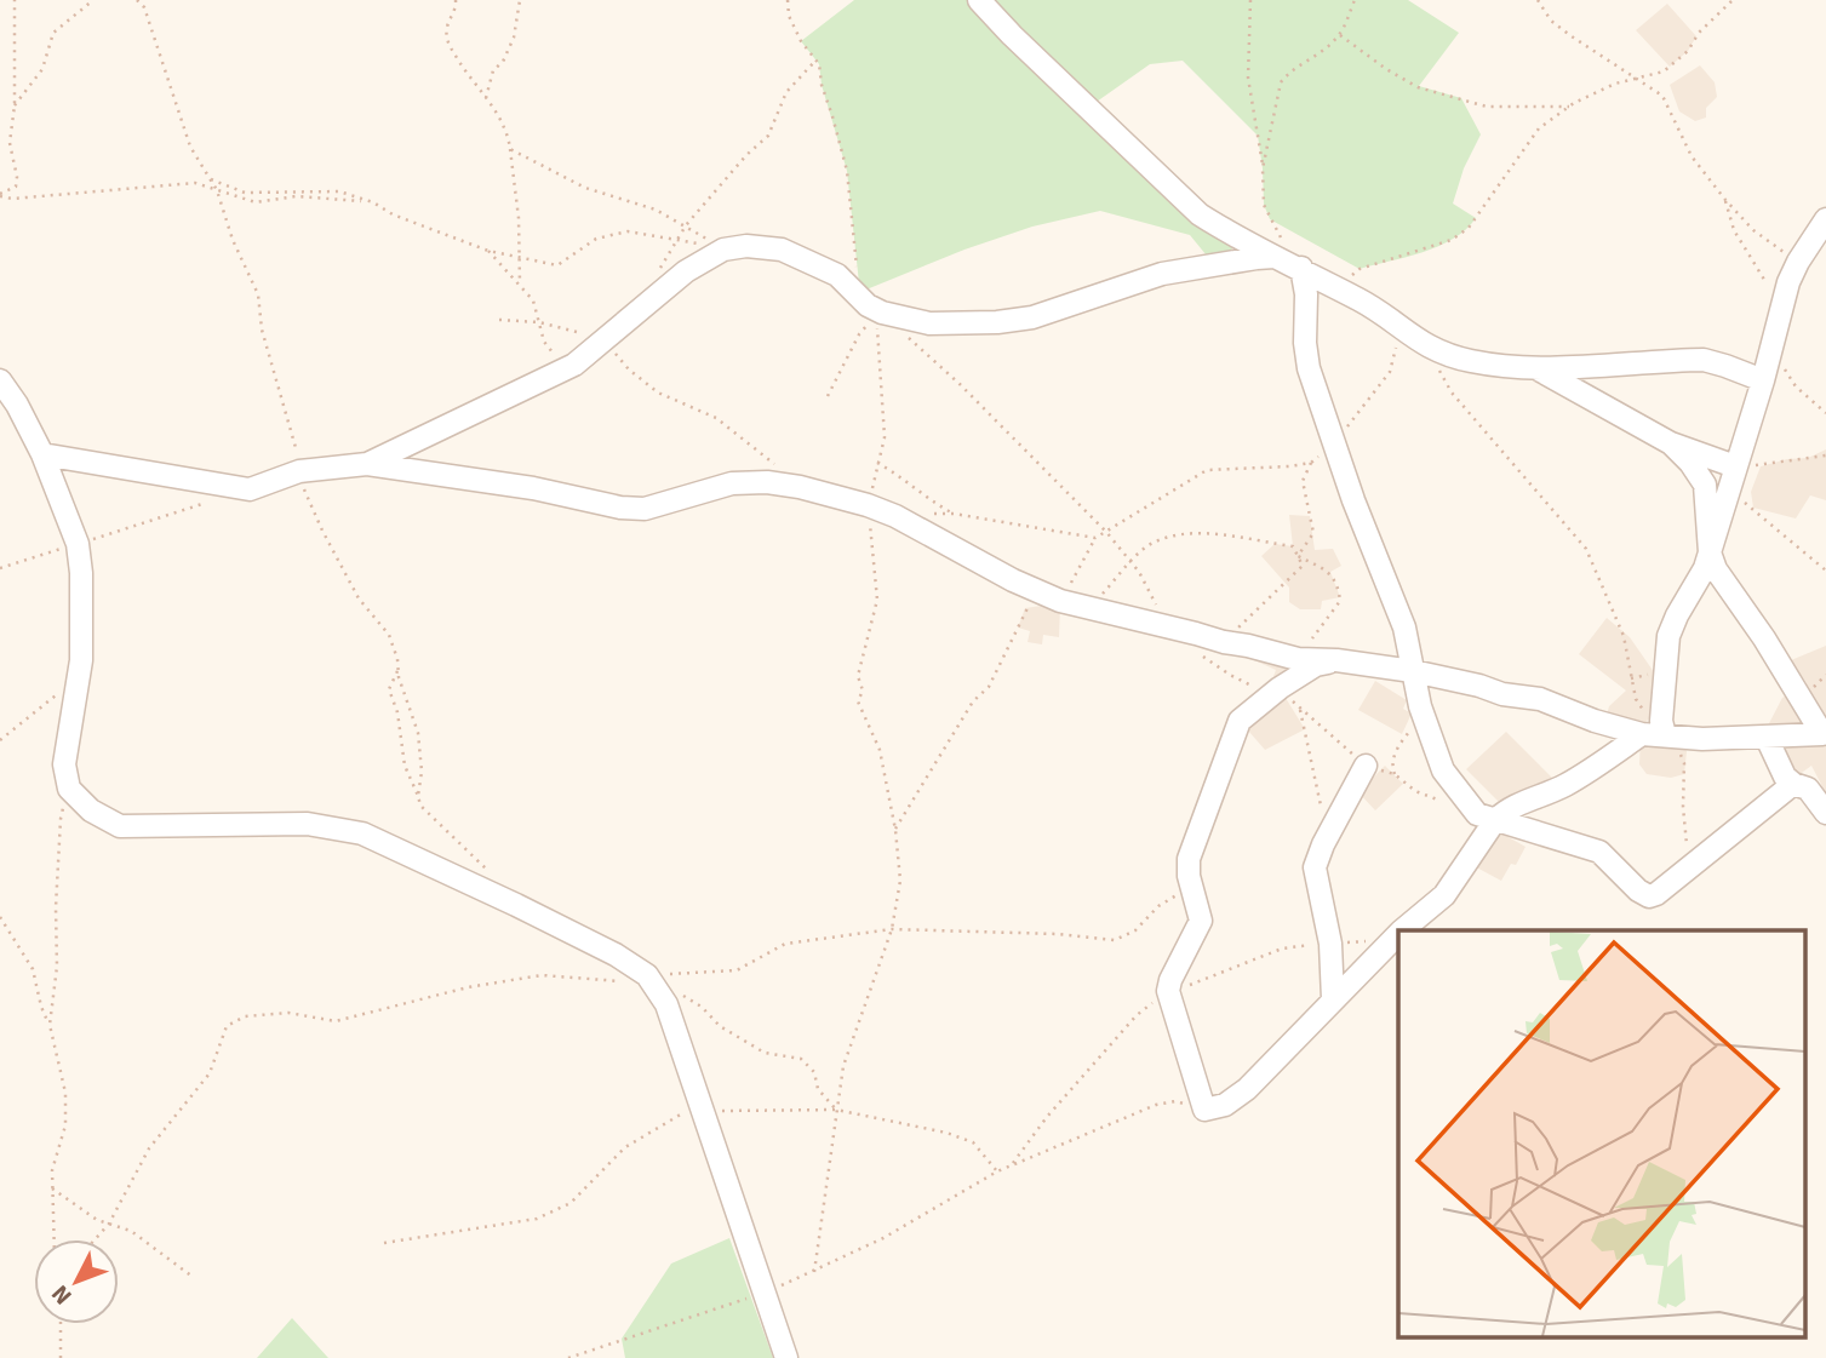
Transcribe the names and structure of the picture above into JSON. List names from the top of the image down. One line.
{"north":"bottom left"}
